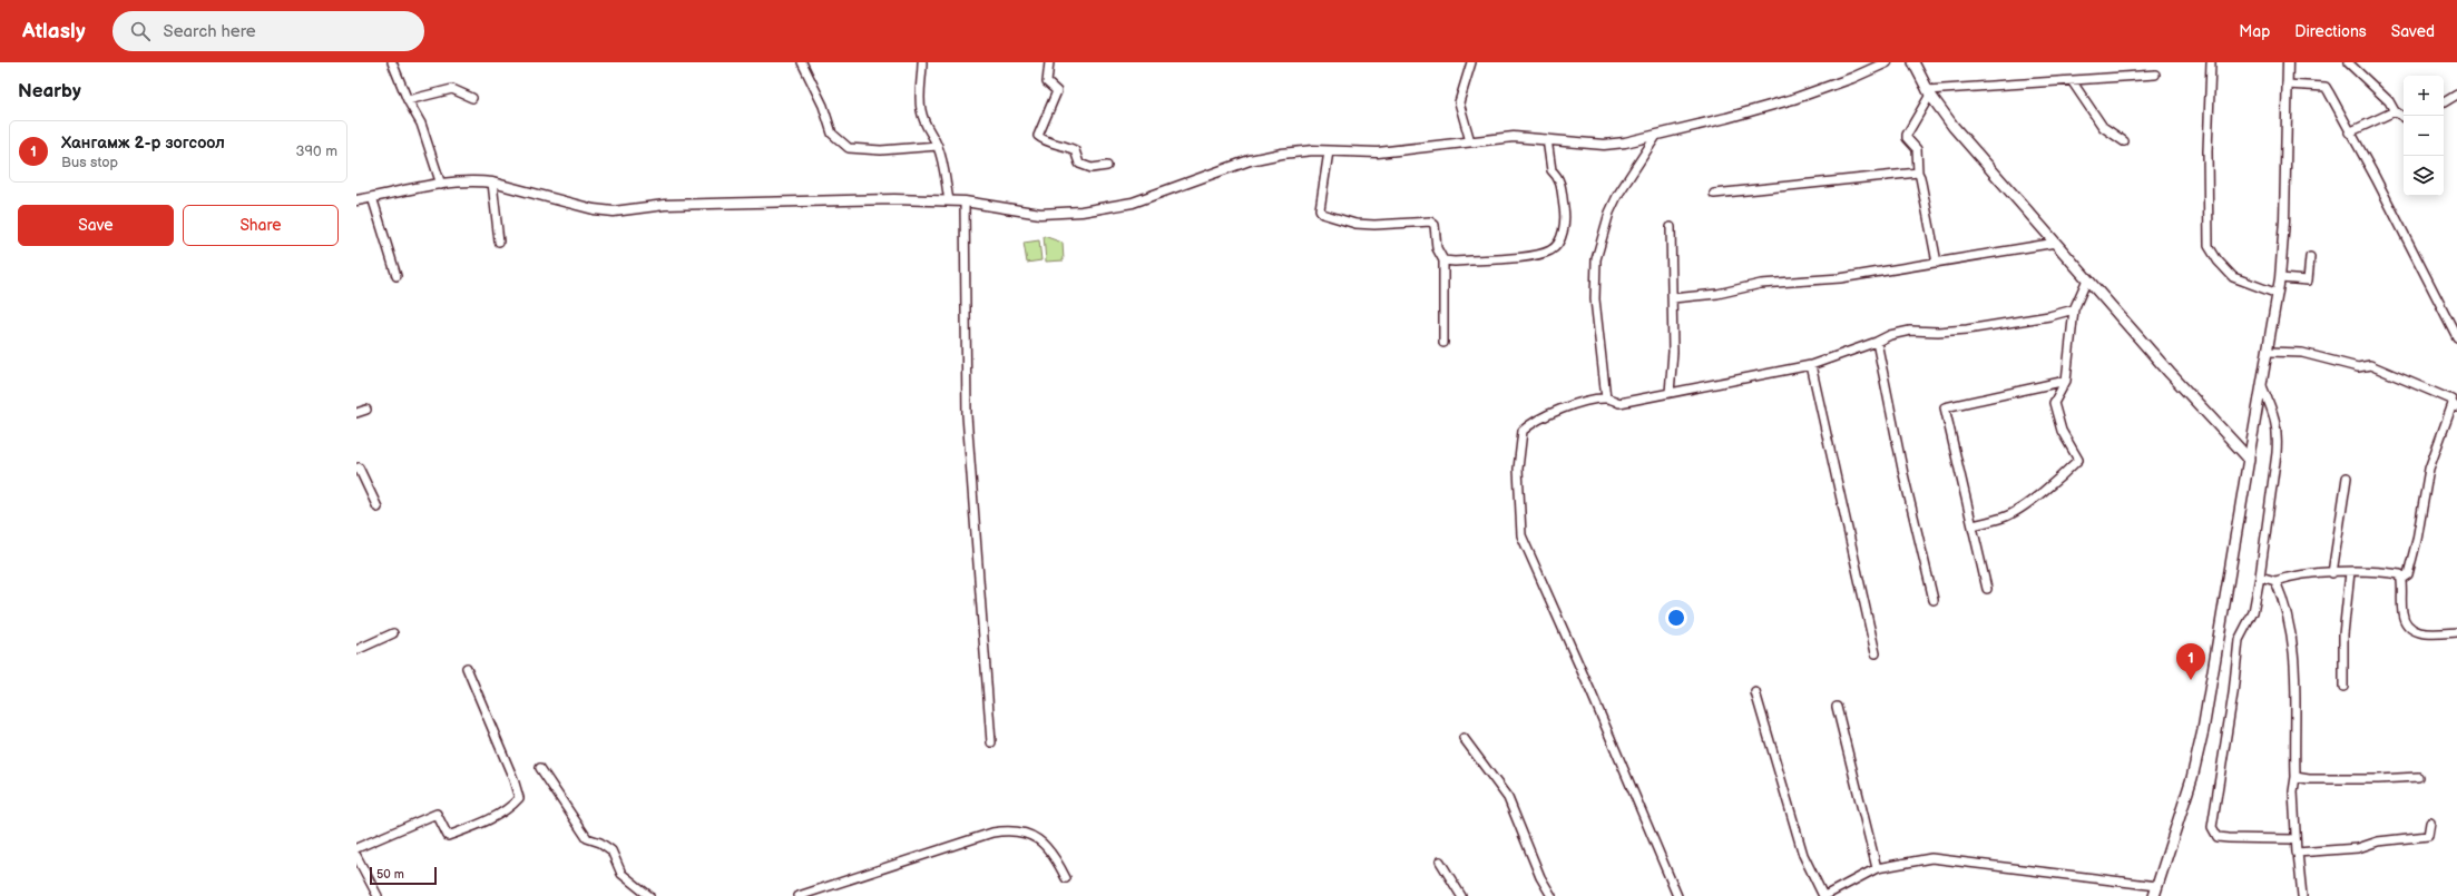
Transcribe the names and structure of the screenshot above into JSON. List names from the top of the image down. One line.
{"scale_bar":"50 m","page":{"header":"Atlasly","search":"Search here","nav":["Map","Directions","Saved"],"heading":"Nearby","map_buttons":["+","−"],"list":[{"mark":"1","name":"Хангамж 2-р зогсоол","note":"Bus stop","value":"390 m"}],"buttons":["Save","Share"],"pins":"1","scale":"50 m"}}
